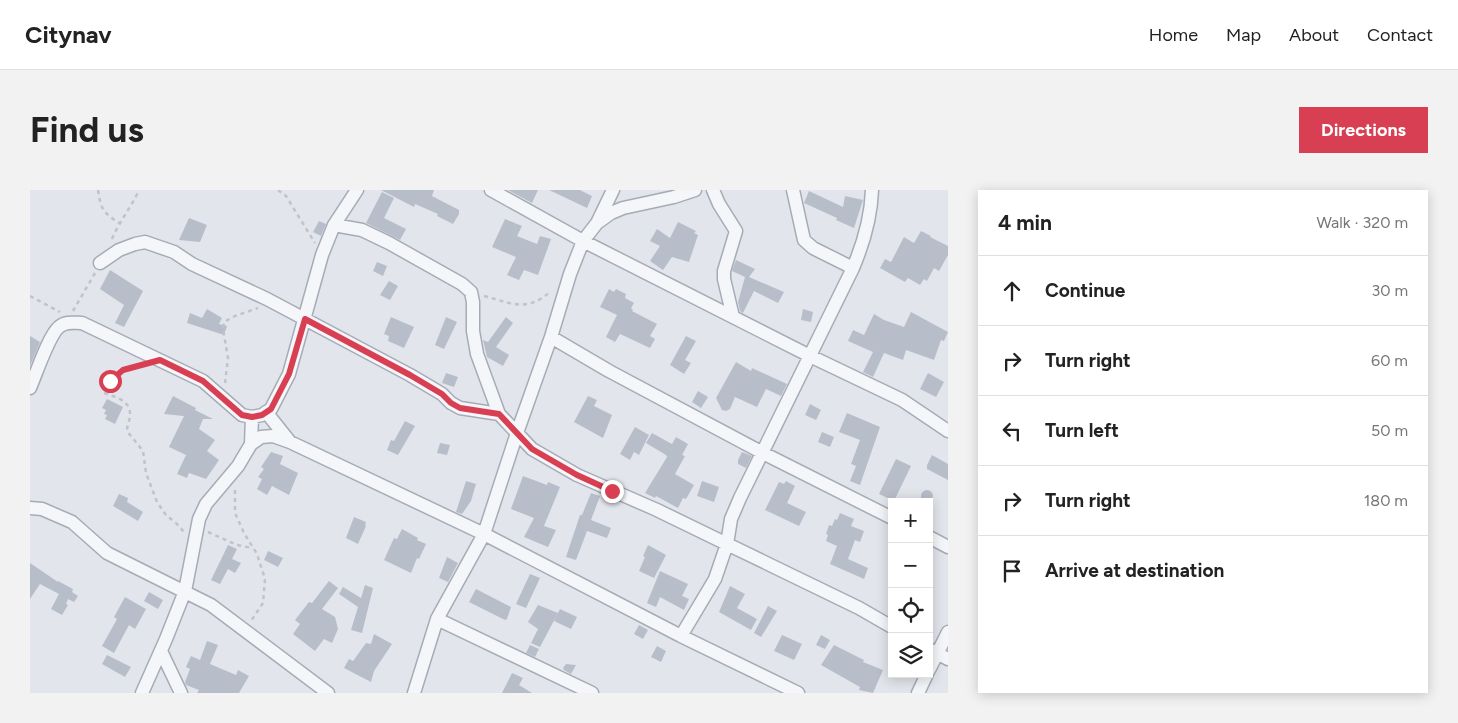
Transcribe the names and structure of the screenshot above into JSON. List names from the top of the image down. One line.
{"page":{"header":"Citynav","nav":["Home","Map","About","Contact"],"buttons":"Directions","title":"Find us","heading":["4 min","Walk · 320 m"],"list":[["Continue","30 m"],["Turn right","60 m"],["Turn left","50 m"],["Turn right","180 m"],"Arrive at destination"],"map_buttons":["+","−"]}}
